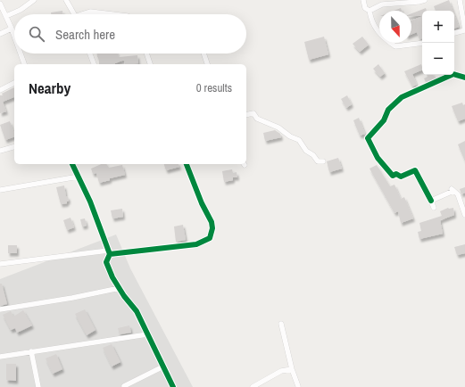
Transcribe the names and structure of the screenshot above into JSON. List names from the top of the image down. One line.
{"north":"bottom","page":{"map_buttons":["+","−"],"search":"Search here","heading":["Nearby","0 results"]}}
